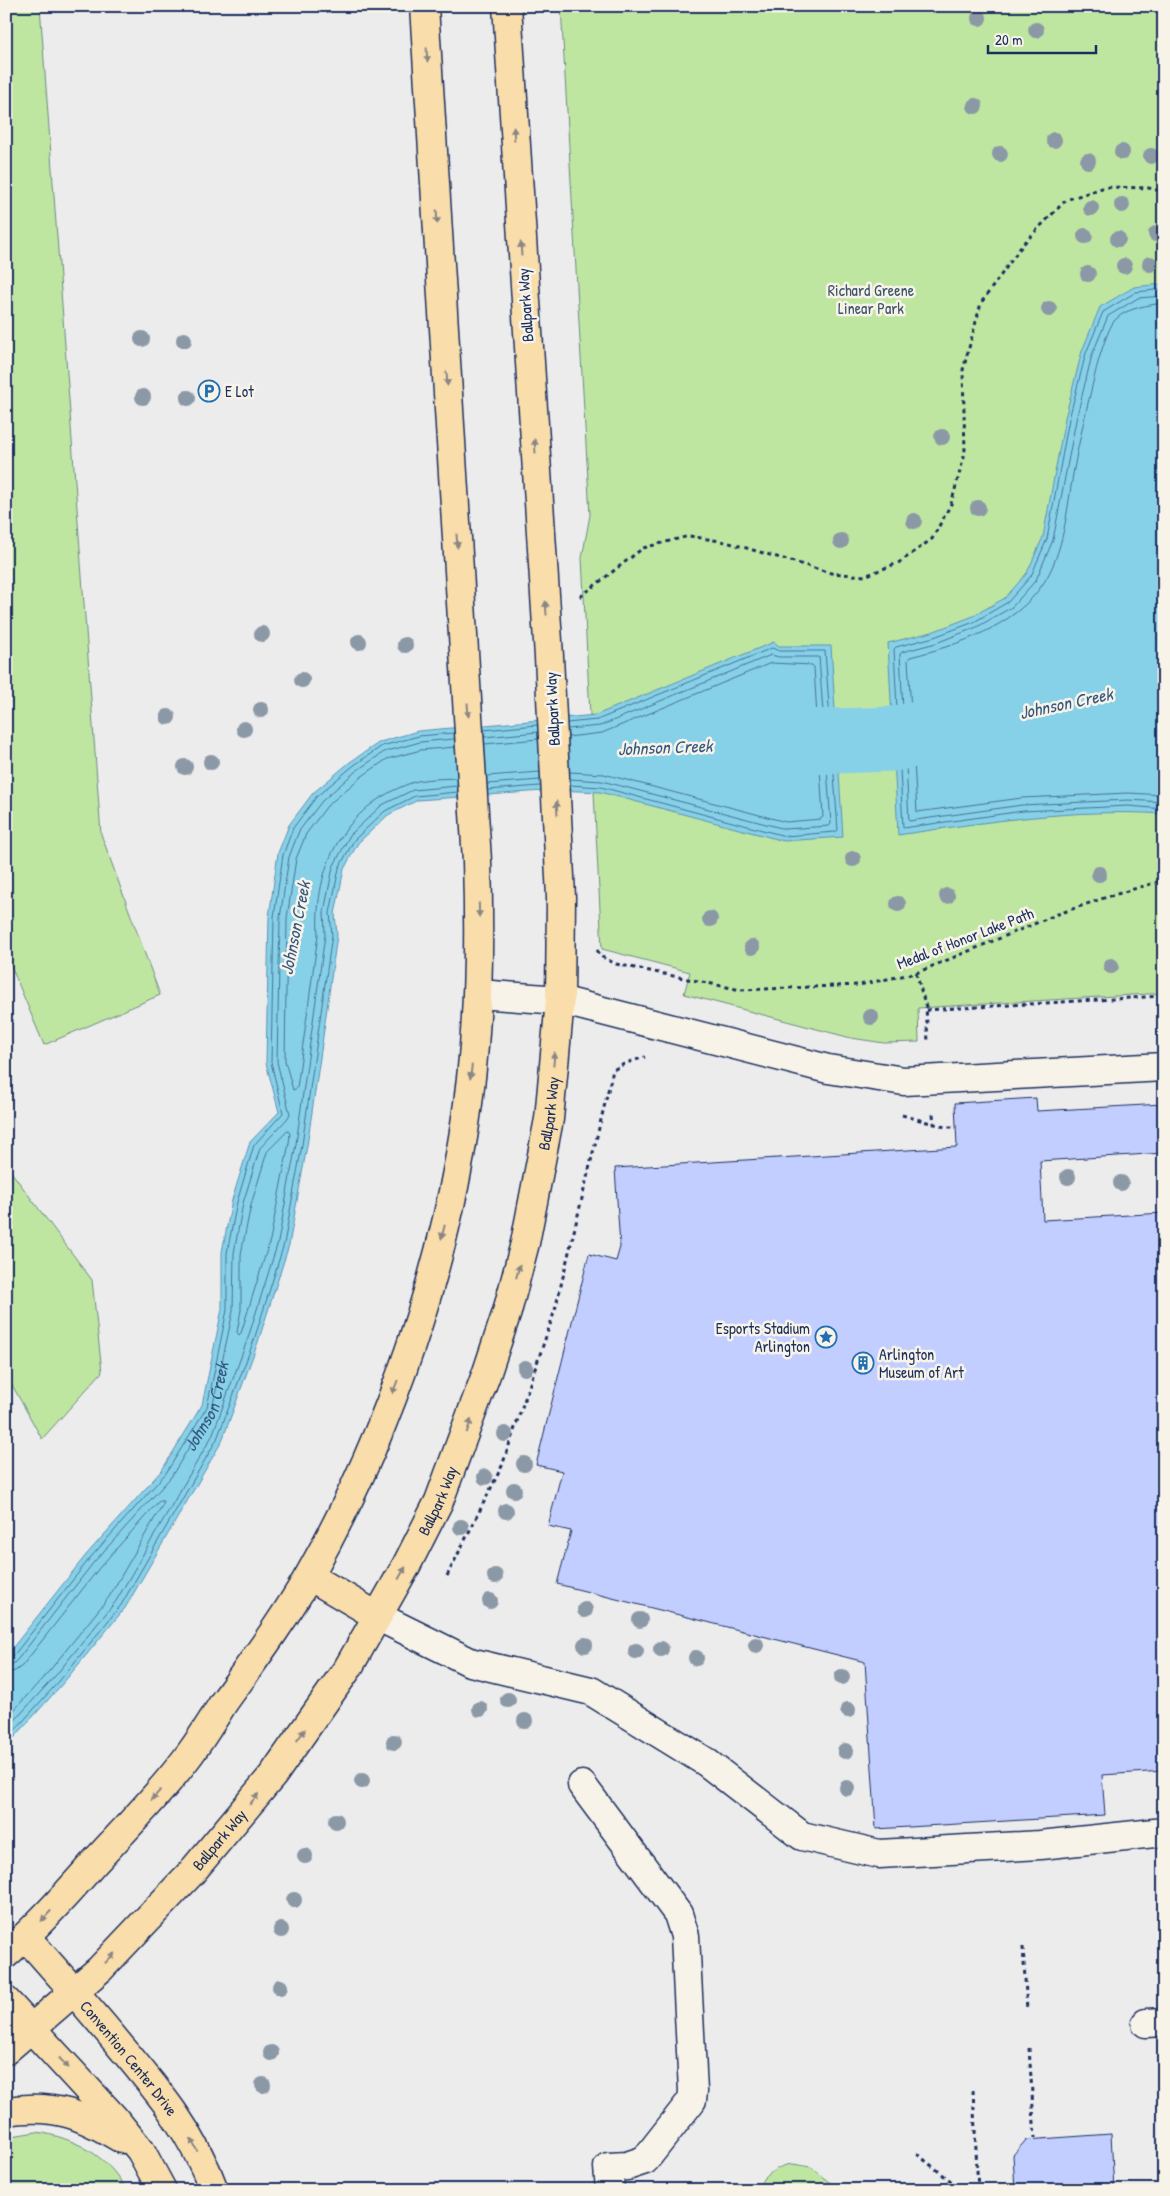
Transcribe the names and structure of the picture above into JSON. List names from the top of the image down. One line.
{"streets":{"main road":["Ballpark Way","Convention Center Drive"],"path":["Medal of Honor Lake Path"]},"crossings":[["Ballpark Way","Convention Center Drive"]],"water":["Johnson Creek"],"parks":["Richard Greene Linear Park"],"places":{"parking":["E Lot"],"place":["Esports Stadium Arlington"],"building":["Arlington Museum of Art"]},"scale_bar":"20 m"}
